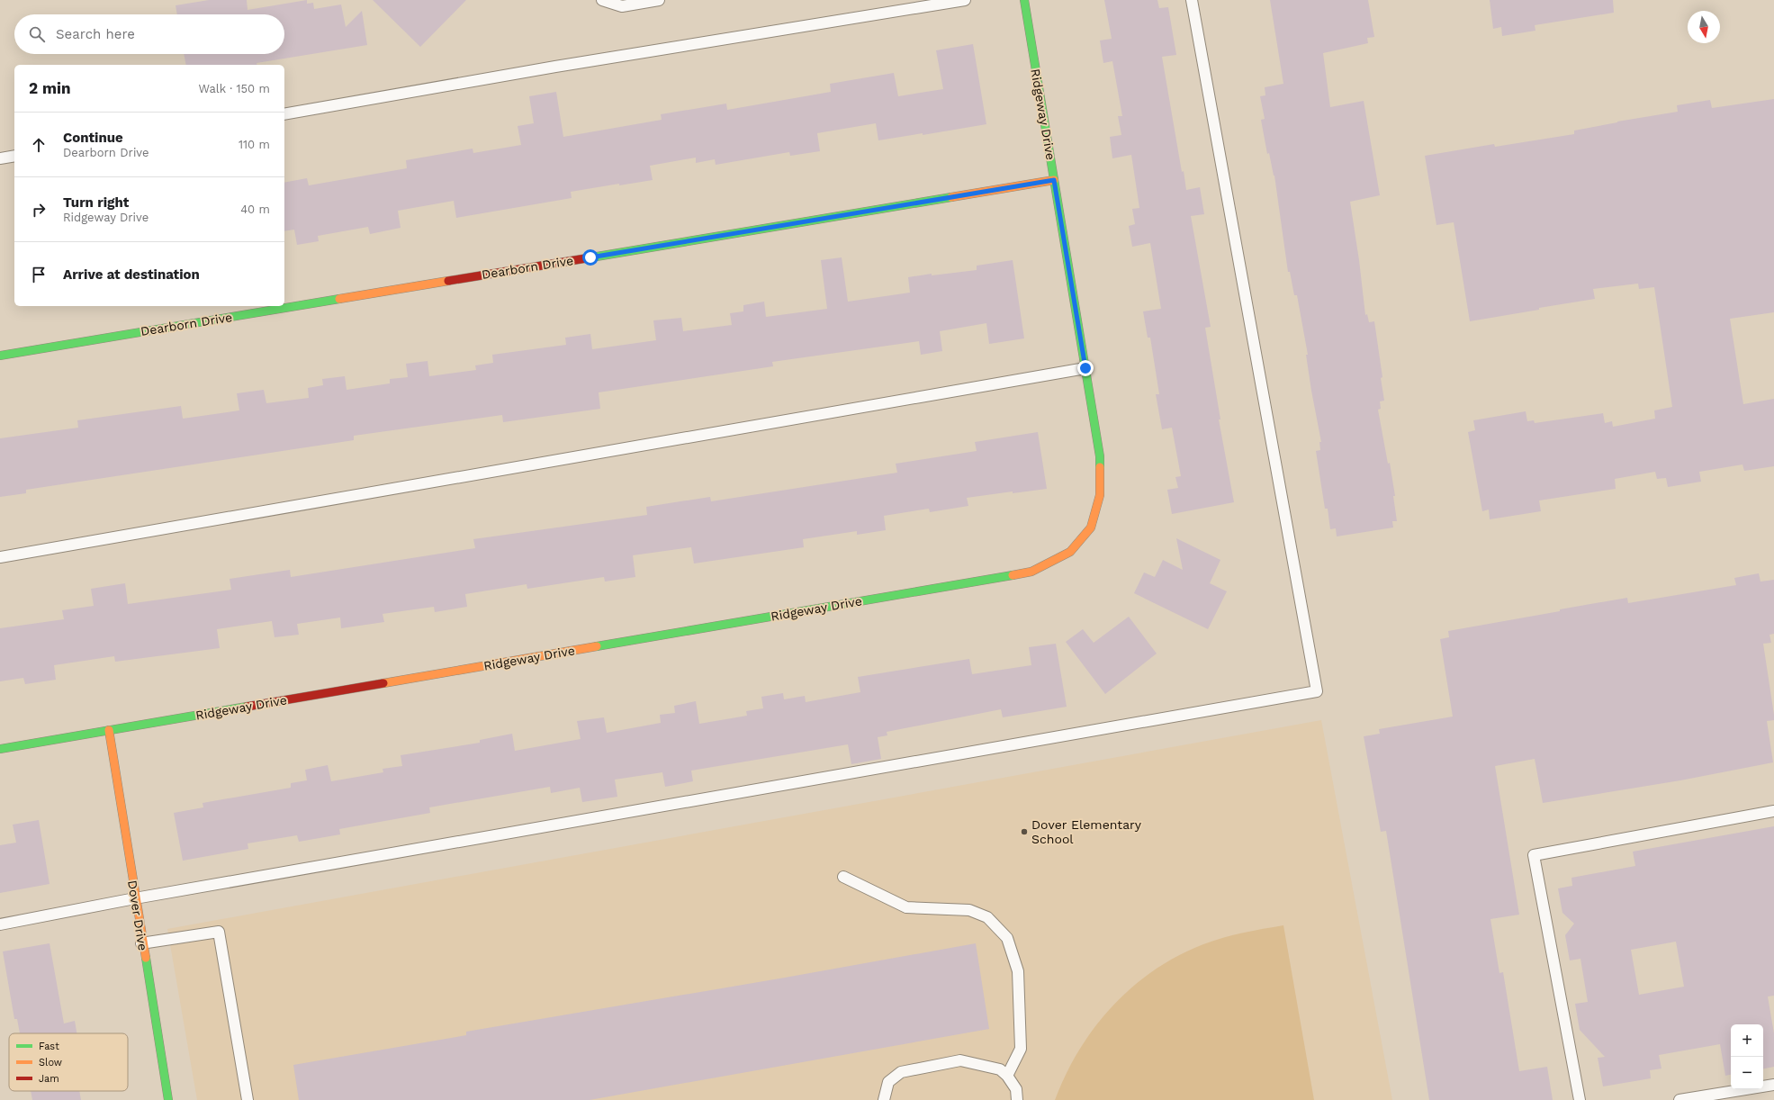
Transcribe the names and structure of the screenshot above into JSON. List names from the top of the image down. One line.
{"streets":{"street":["Ridgeway Drive","Dearborn Drive","Dover Drive"]},"crossings":[["Ridgeway Drive","Dearborn Drive"],["Ridgeway Drive","Dover Drive"]],"places":["Dover Elementary School"],"legend":["Fast","Slow","Jam"],"north":"bottom","page":{"search":"Search here","heading":["2 min","Walk · 150 m"],"list":[["Continue","Dearborn Drive","110 m"],["Turn right","Ridgeway Drive","40 m"],"Arrive at destination"],"map_buttons":["+","−"]}}
